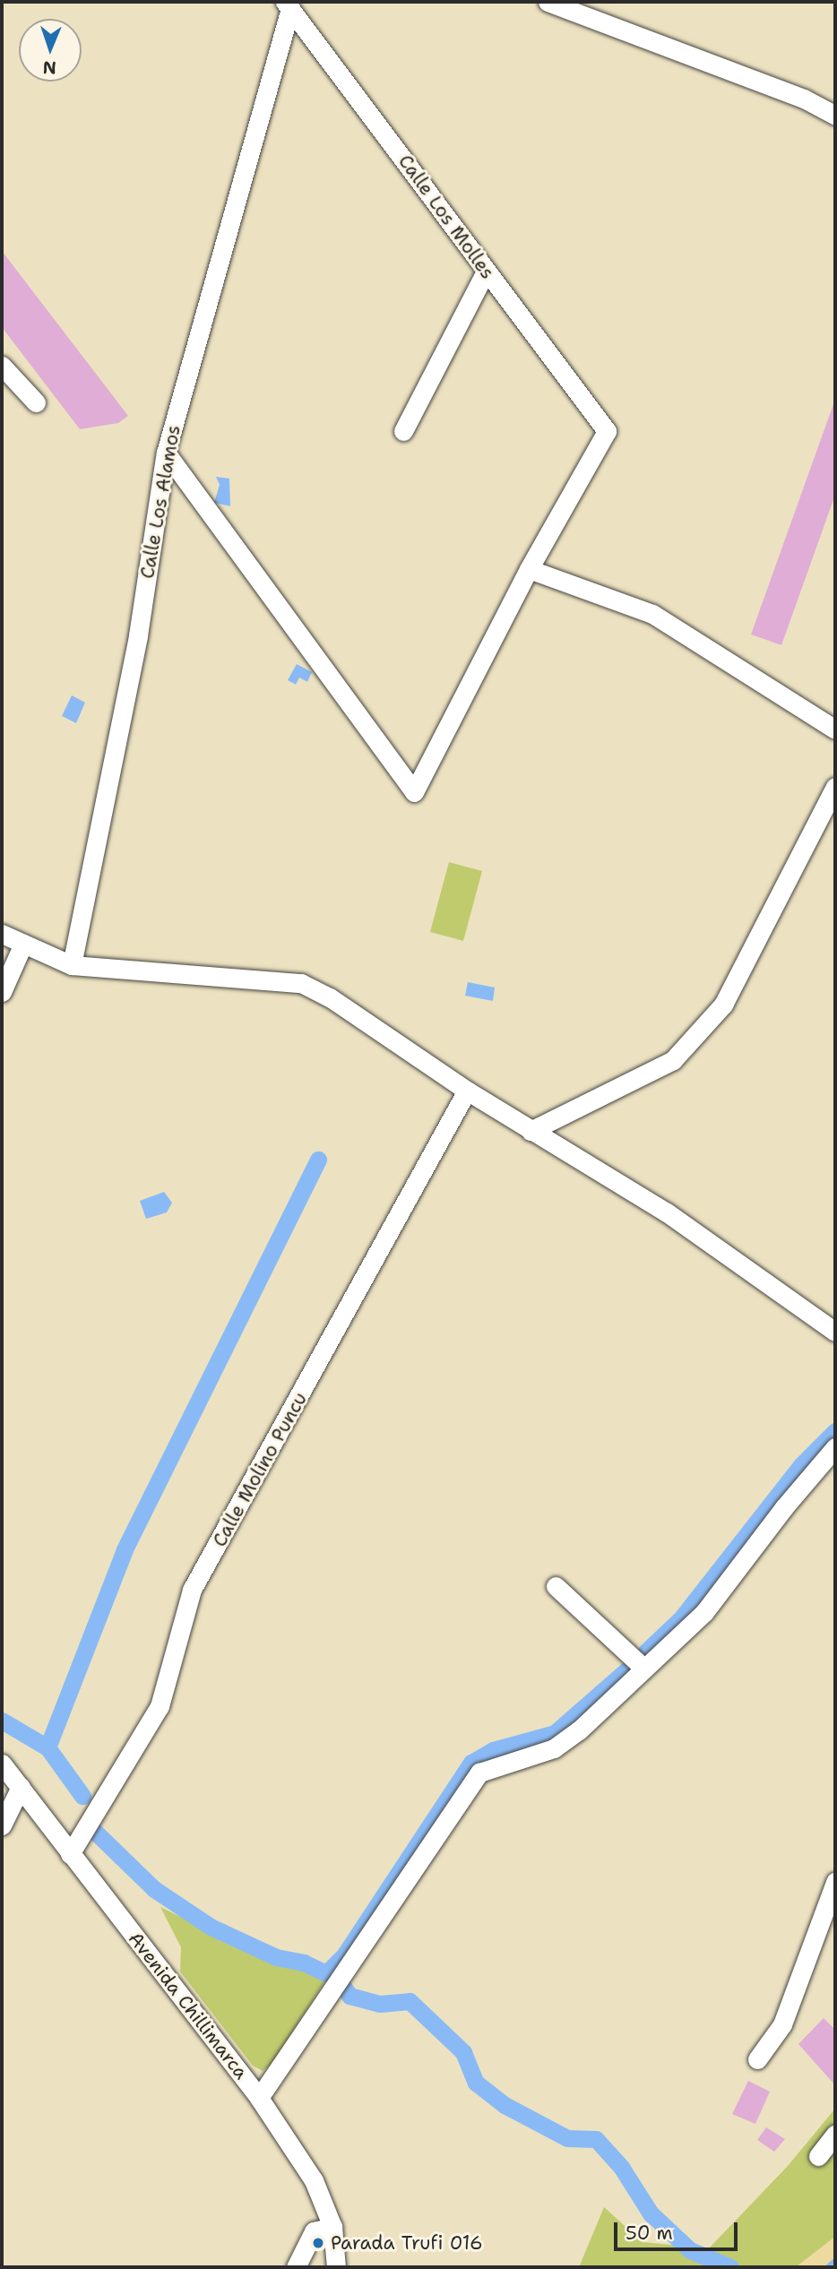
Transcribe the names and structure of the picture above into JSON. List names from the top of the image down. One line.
{"streets":{"street":["Calle Los Molles","Calle Los Alamos","Calle Molino Puncu","Avenida Chillimarca"]},"crossings":[["Calle Los Molles","Calle Los Alamos"],["Calle Molino Puncu","Avenida Chillimarca"]],"places":["Parada Trufi 016"],"scale_bar":"50 m","north":"bottom"}
